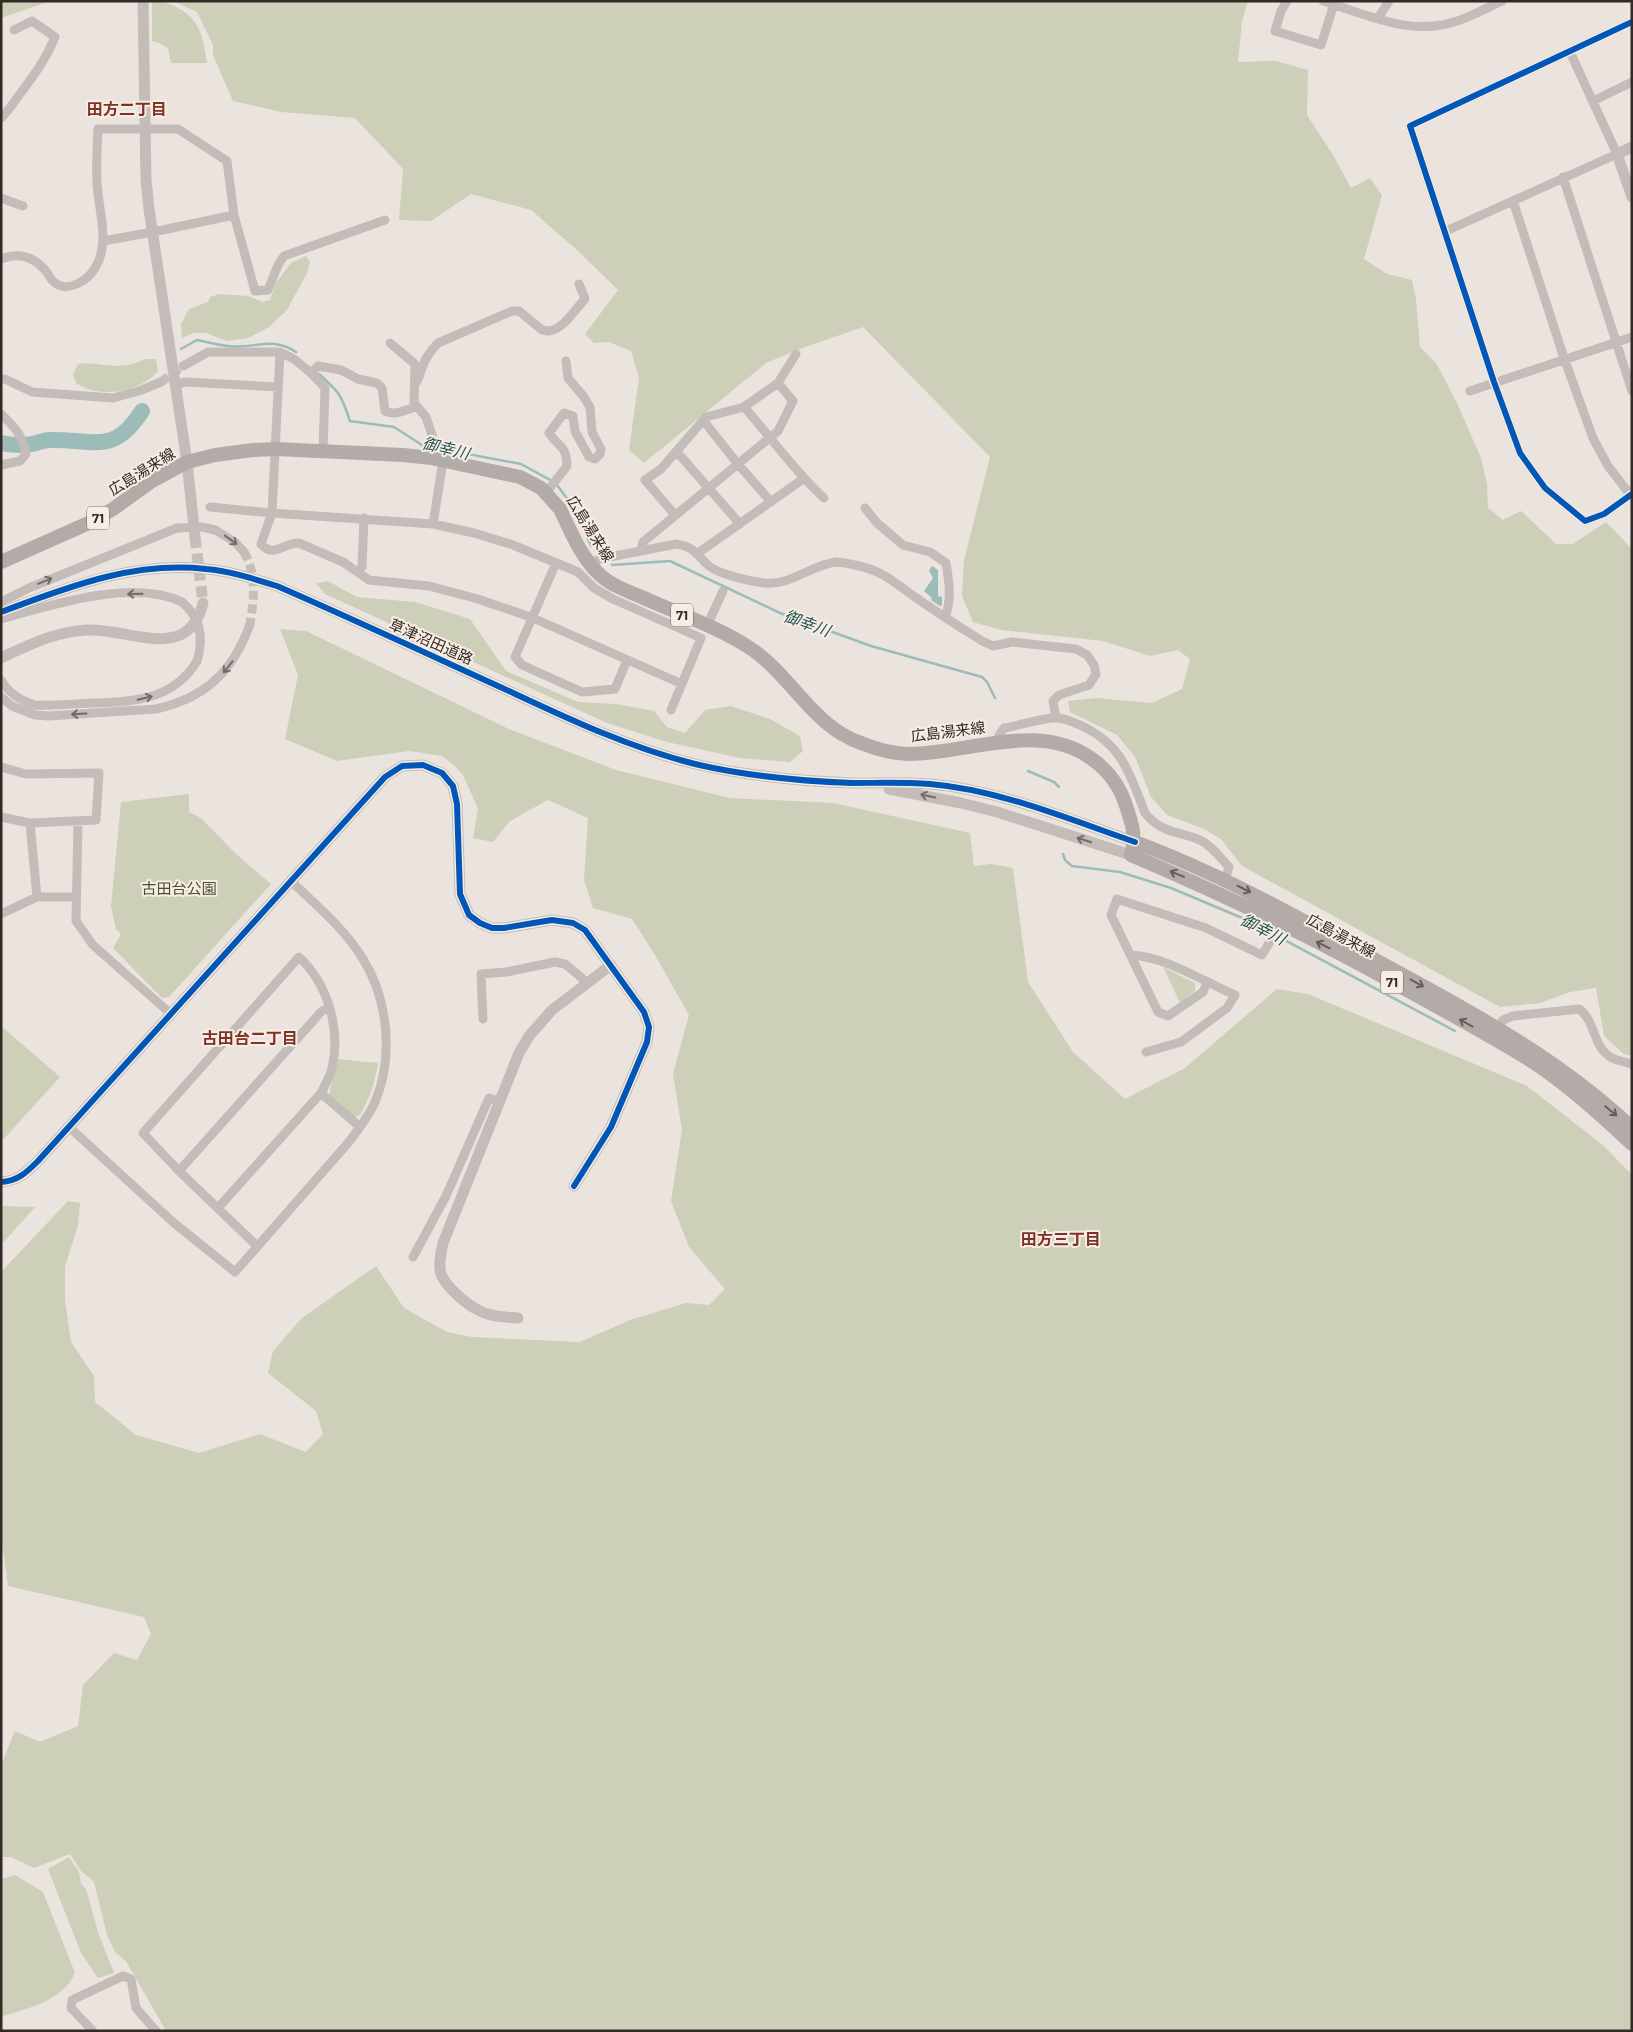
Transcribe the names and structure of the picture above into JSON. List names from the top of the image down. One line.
{"streets":{"main road":["広島湯来線","71"],"street":["草津沼田道路"]},"crossings":[["広島湯来線","草津沼田道路"]],"districts":["田方二丁目","古田台二丁目","田方三丁目"],"water":["御幸川"],"parks":["古田台公園"]}
